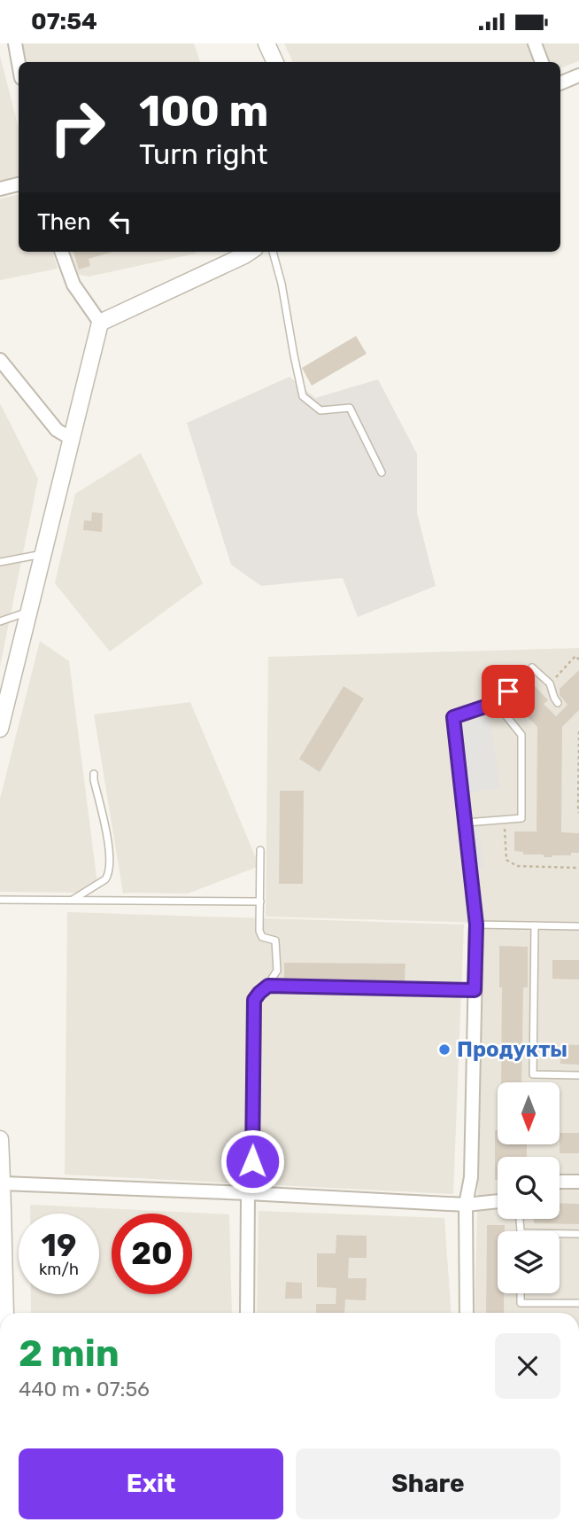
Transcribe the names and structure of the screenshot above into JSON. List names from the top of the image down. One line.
{"places":["Продукты"],"north":"bottom","page":{"status":"07:54","turn":["100 m","Turn right"],"then":"Then","speed":"19 km/h","limit":"20","heading":["2 min","440 m · 07:56"],"buttons":["Exit","Share"]}}
